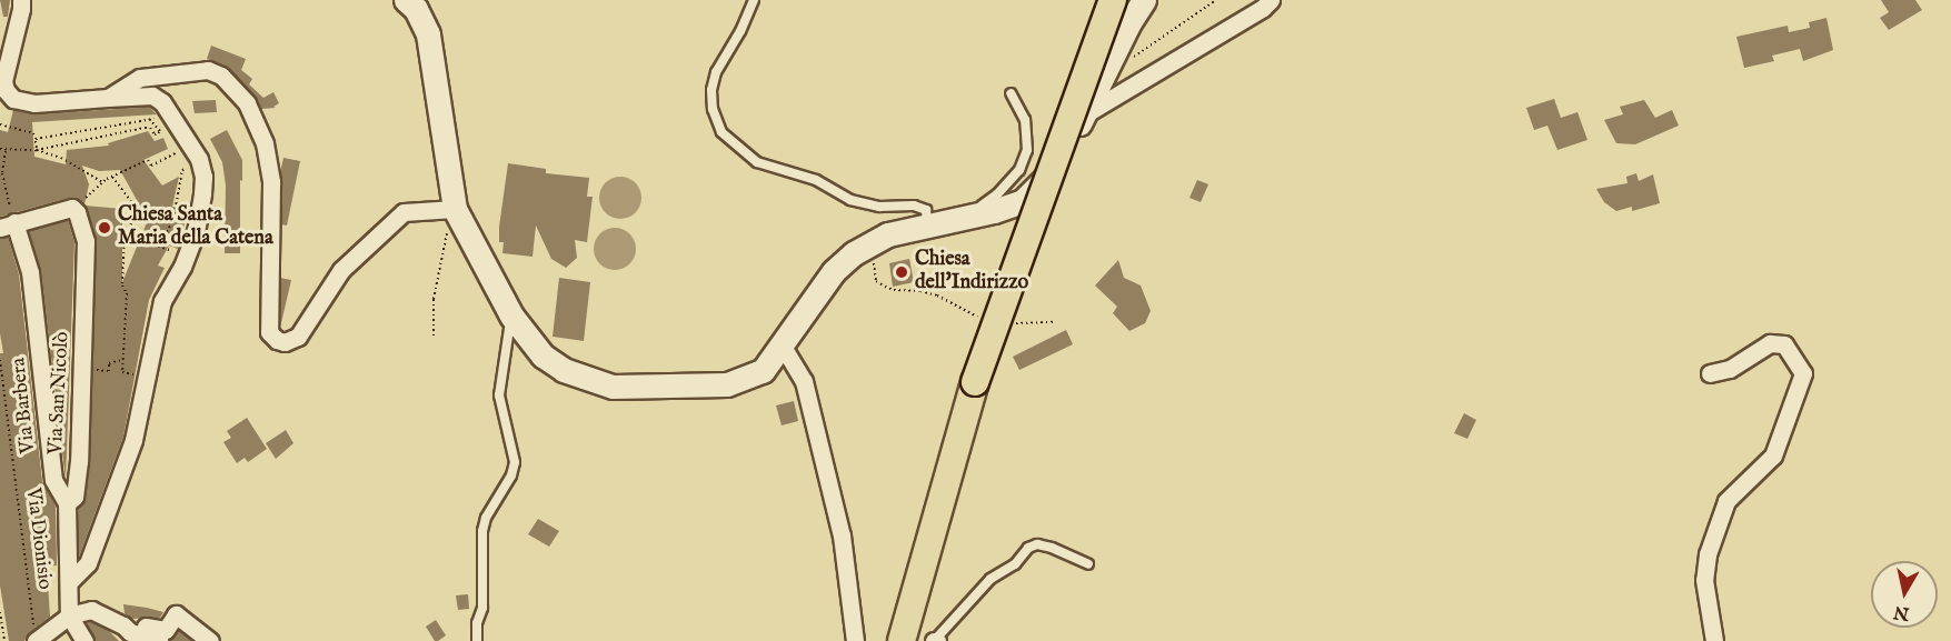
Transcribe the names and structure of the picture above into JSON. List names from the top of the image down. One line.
{"streets":{"street":["Via San Nicolò","Via Barbera"],"path":["Via Dionisio"]},"crossings":[["Via San Nicolò","Via Barbera"]],"places":["Chiesa Santa Maria della Catena","Chiesa dell'Indirizzo"],"north":"bottom"}
